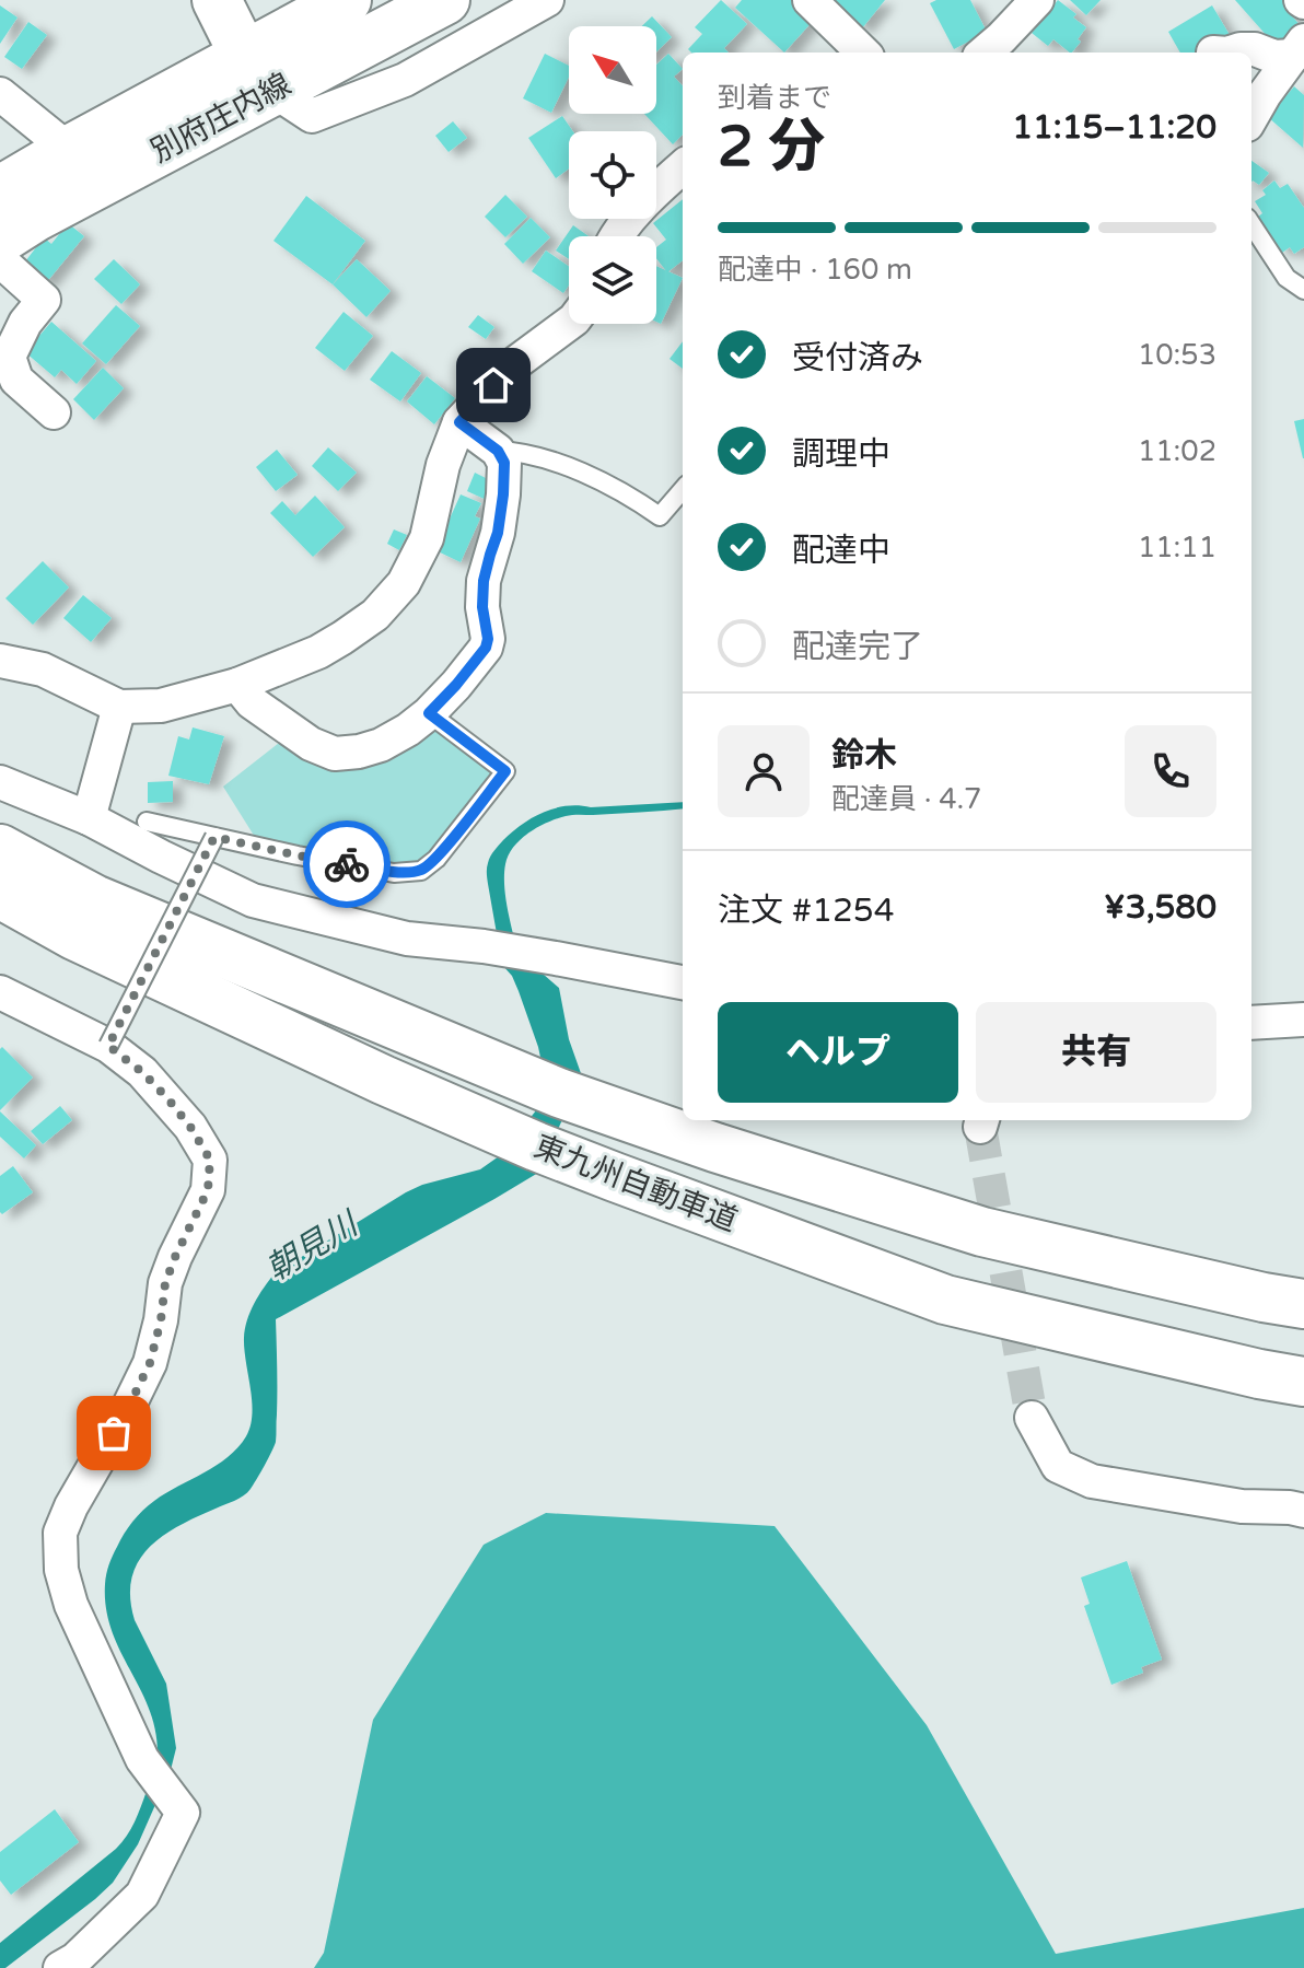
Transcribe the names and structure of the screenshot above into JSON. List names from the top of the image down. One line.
{"streets":{"main road":["別府庄内線","東九州自動車道"]},"water":["朝見川"],"north":"top left","page":{"heading":["2 分","到着まで","11:15–11:20"],"panel":["鈴木","配達員 · 4.7","注文 #1254","¥3,580"],"bar":"配達中 · 160 m","list":[["受付済み","10:53"],["調理中","11:02"],["配達中","11:11"],"配達完了"],"buttons":["ヘルプ","共有"]}}
